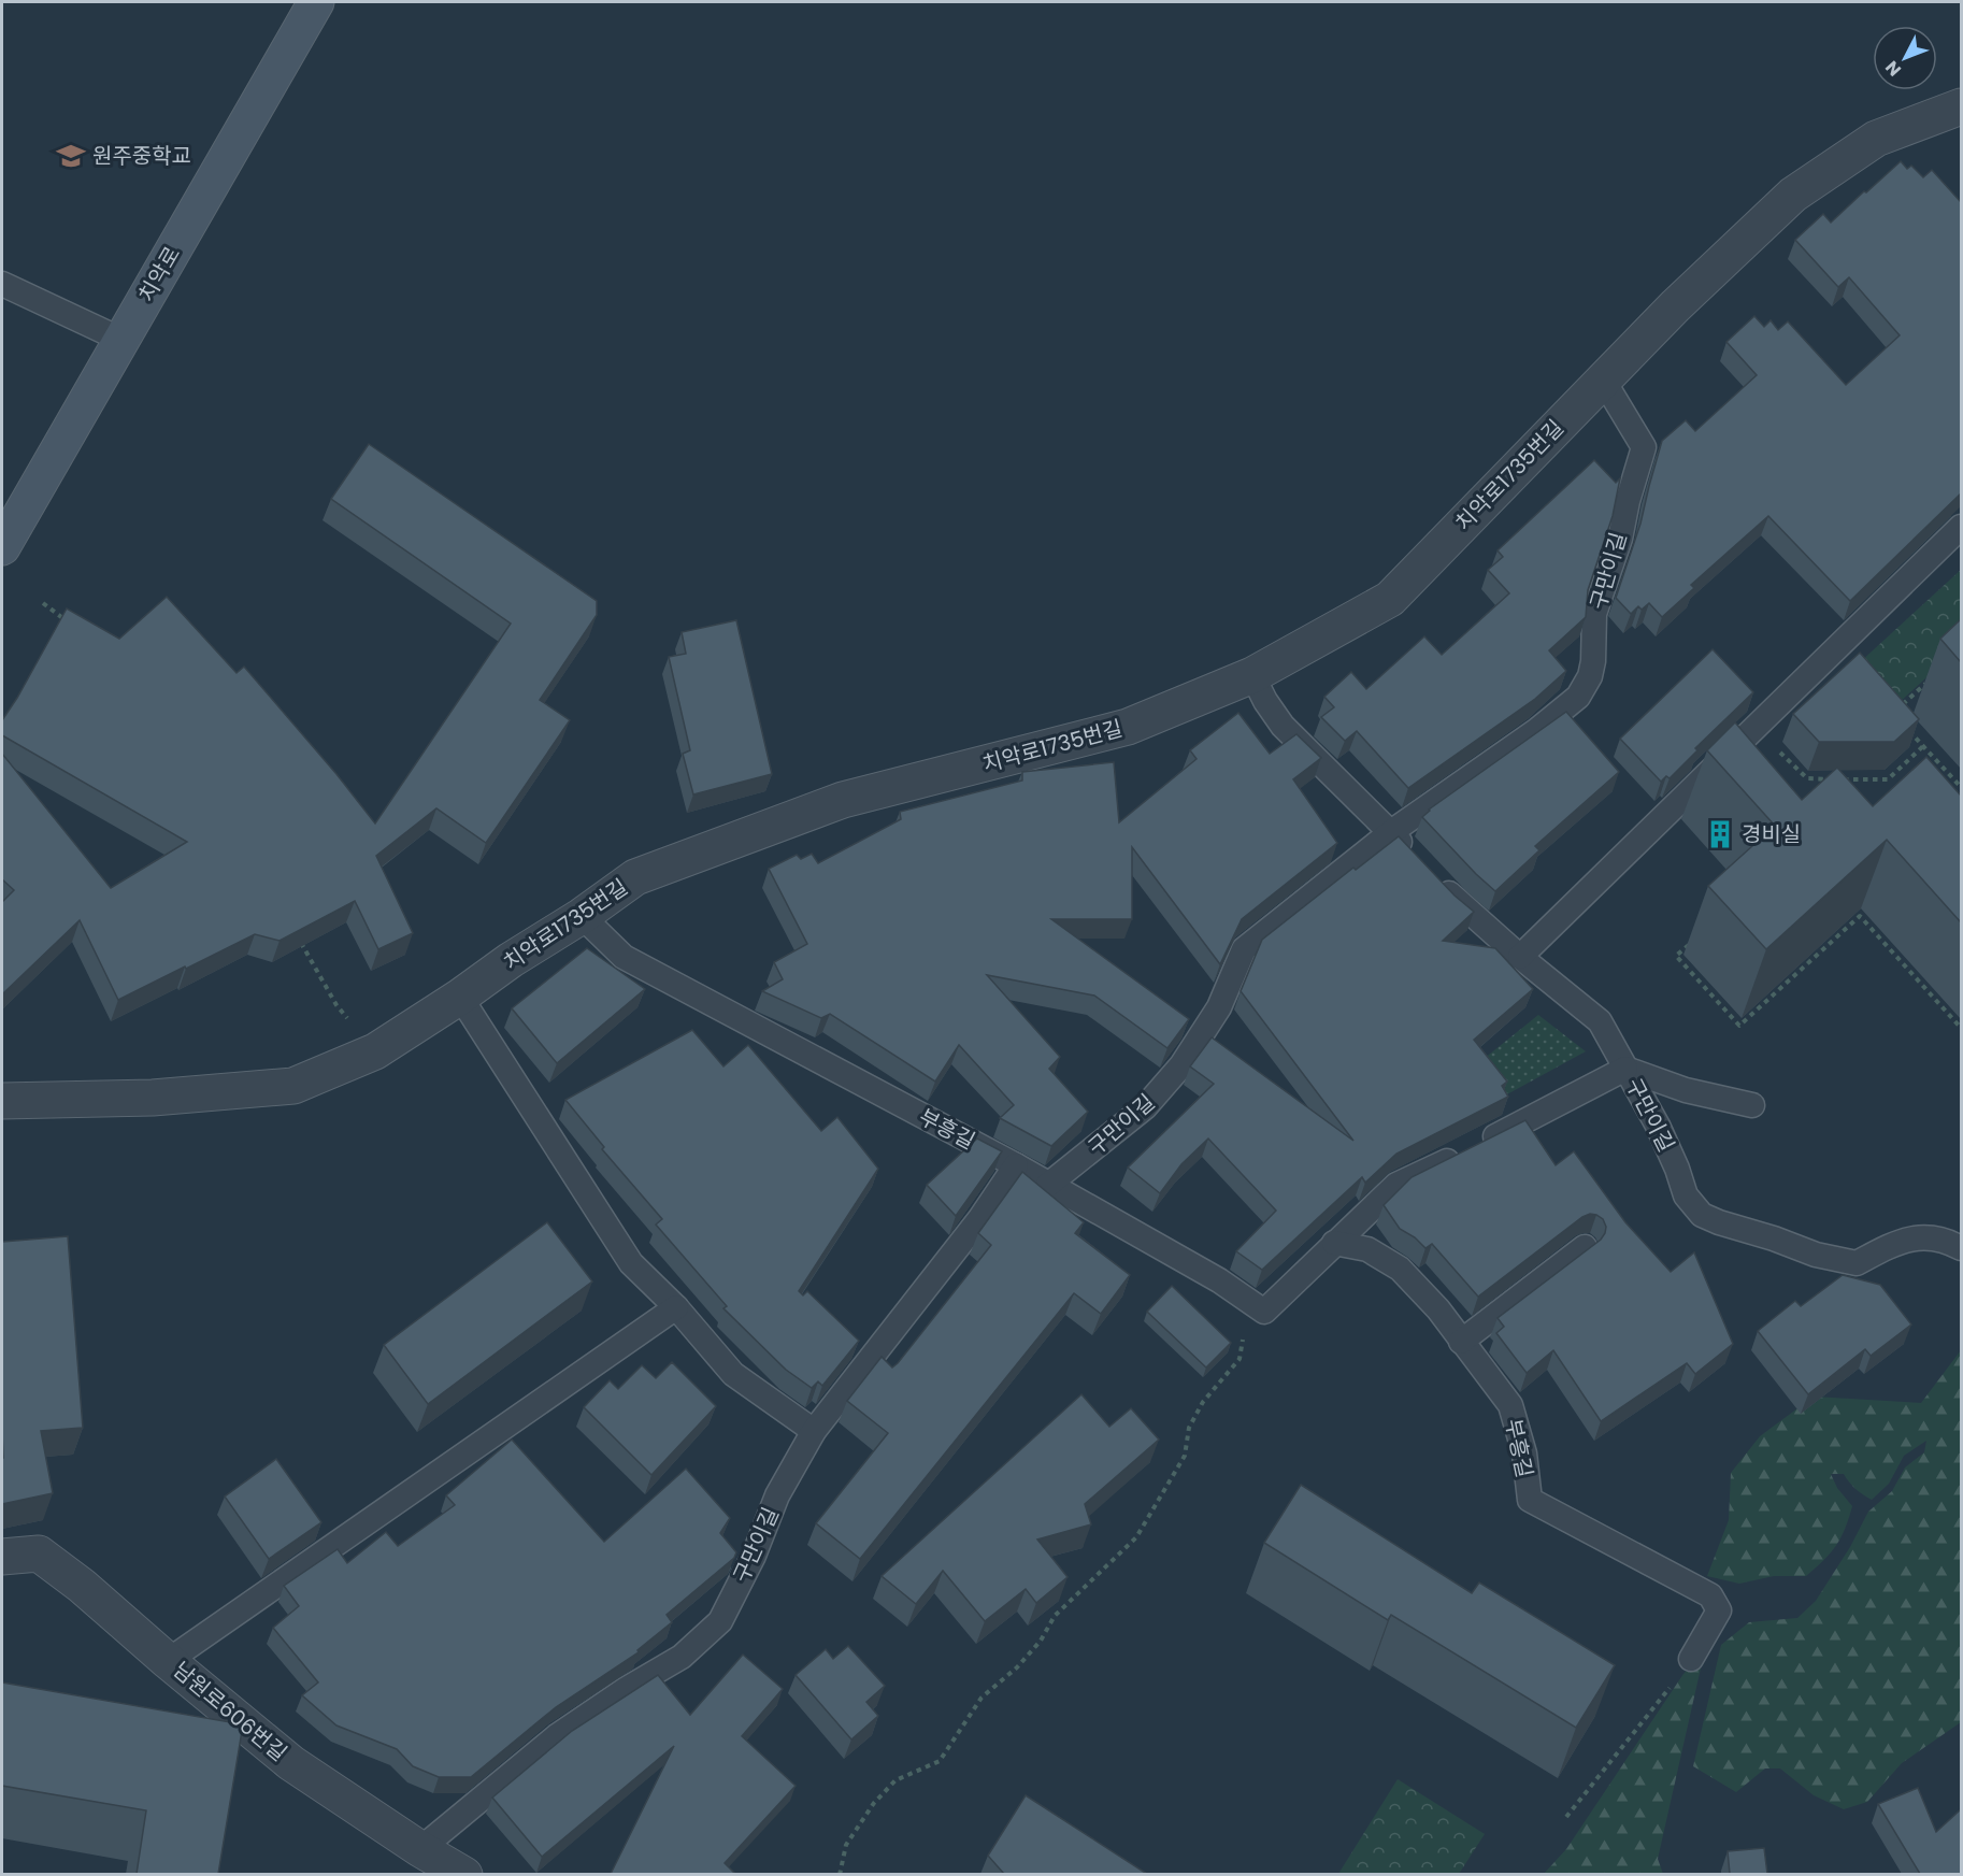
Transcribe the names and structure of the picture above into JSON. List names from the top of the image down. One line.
{"streets":{"main road":["치악로"],"street":["치악로1735번길","남원로606번길"],"lane":["구만이길","부흥길"]},"crossings":[["치악로1735번길","구만이길"],["치악로1735번길","부흥길"],["구만이길","부흥길"],["구만이길","남원로606번길"]],"places":{"school or university":["원주중학교"],"building":["경비실"]},"north":"bottom left"}
